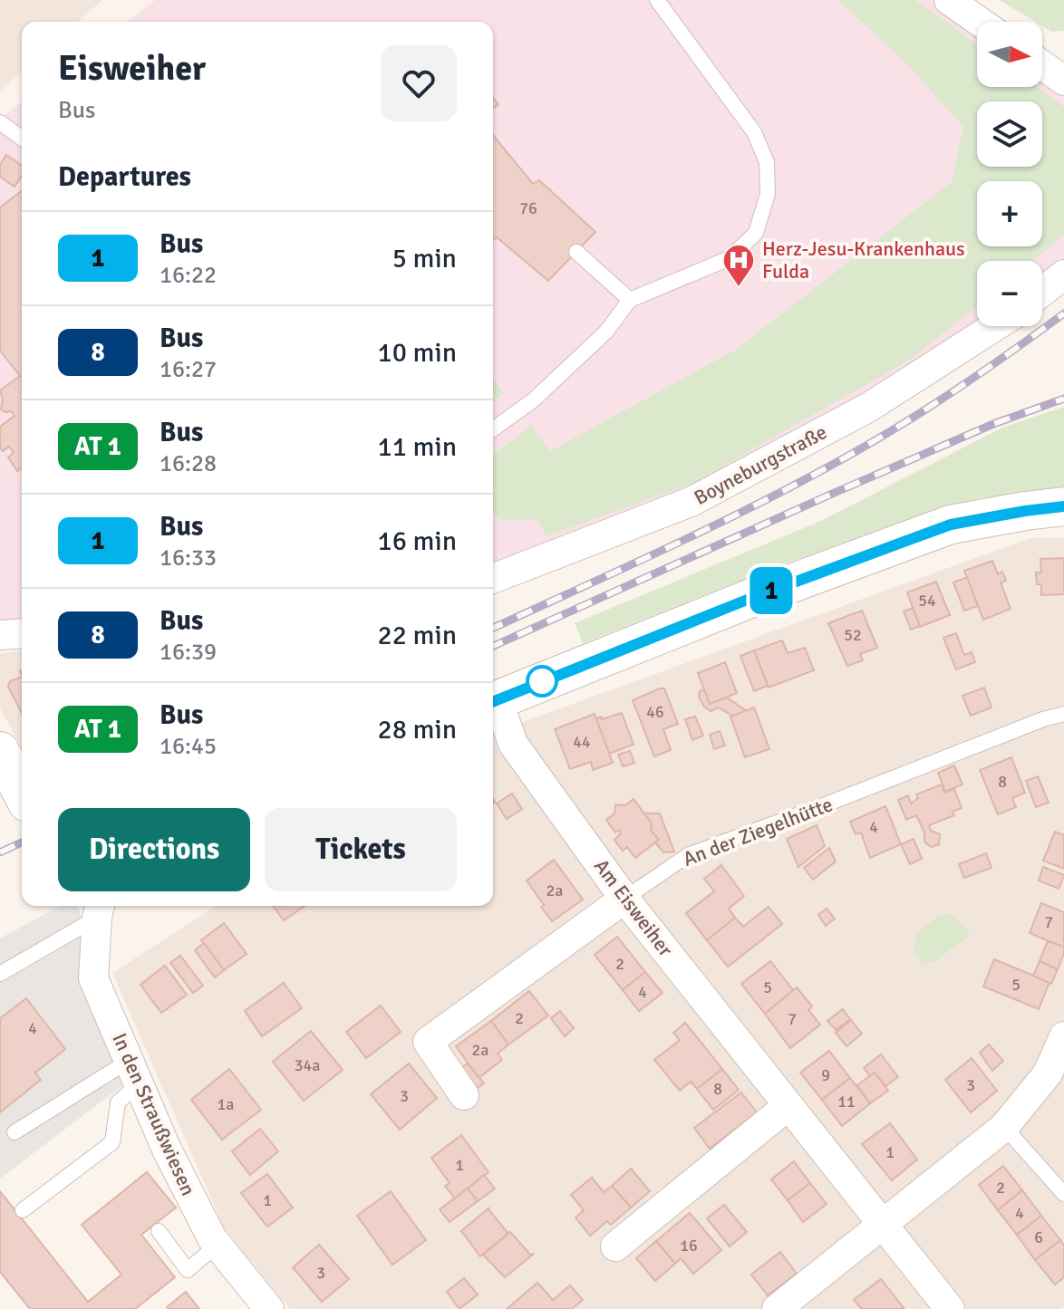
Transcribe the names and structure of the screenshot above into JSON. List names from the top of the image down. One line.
{"streets":{"street":["Boyneburgstraße","An der Ziegelhütte","Am Eisweiher","In den Straußwiesen"]},"crossings":[["An der Ziegelhütte","Am Eisweiher"]],"places":{"hospital":["Herz-Jesu-Krankenhaus Fulda"]},"lines":["bus line 1"],"house_numbers":["76","54","52","46","44","8","4","2a","7","2","5","5","4","2","7","4","2a","34a","9","3","8","3","11","1a","1","1","2","1","4","6","16","3"],"north":"right","page":{"on_map":"1","map_buttons":["+","−"],"heading":[["Eisweiher","Bus"],"Departures"],"list":[{"mark":"1","name":"Bus","note":"16:22","value":"5 min"},{"mark":"8","name":"Bus","note":"16:27","value":"10 min"},{"mark":"AT 1","name":"Bus","note":"16:28","value":"11 min"},{"mark":"1","name":"Bus","note":"16:33","value":"16 min"},{"mark":"8","name":"Bus","note":"16:39","value":"22 min"},{"mark":"AT 1","name":"Bus","note":"16:45","value":"28 min"}],"buttons":["Directions","Tickets"]}}
